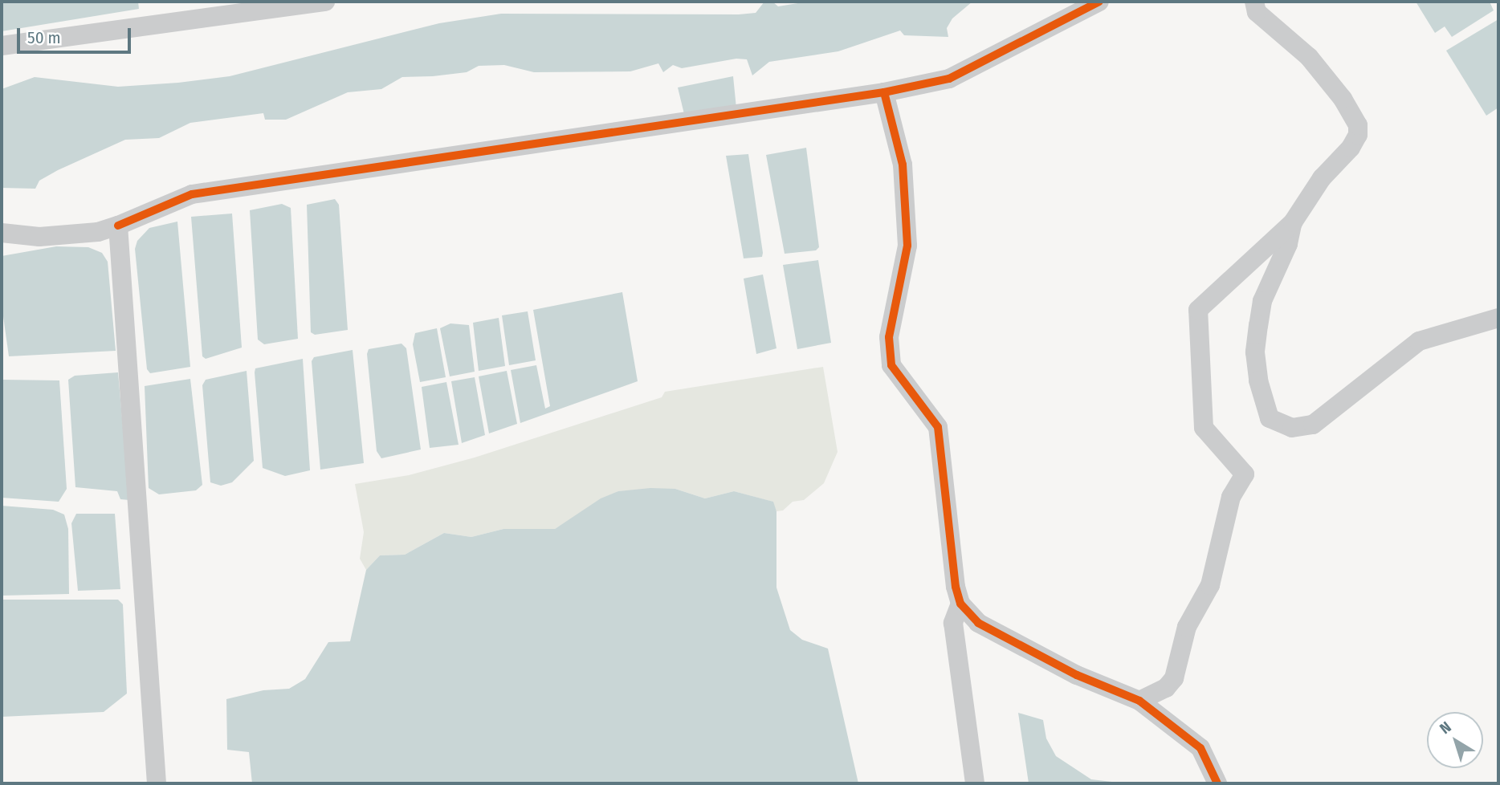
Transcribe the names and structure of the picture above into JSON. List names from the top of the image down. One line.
{"scale_bar":"50 m","north":"top left"}
